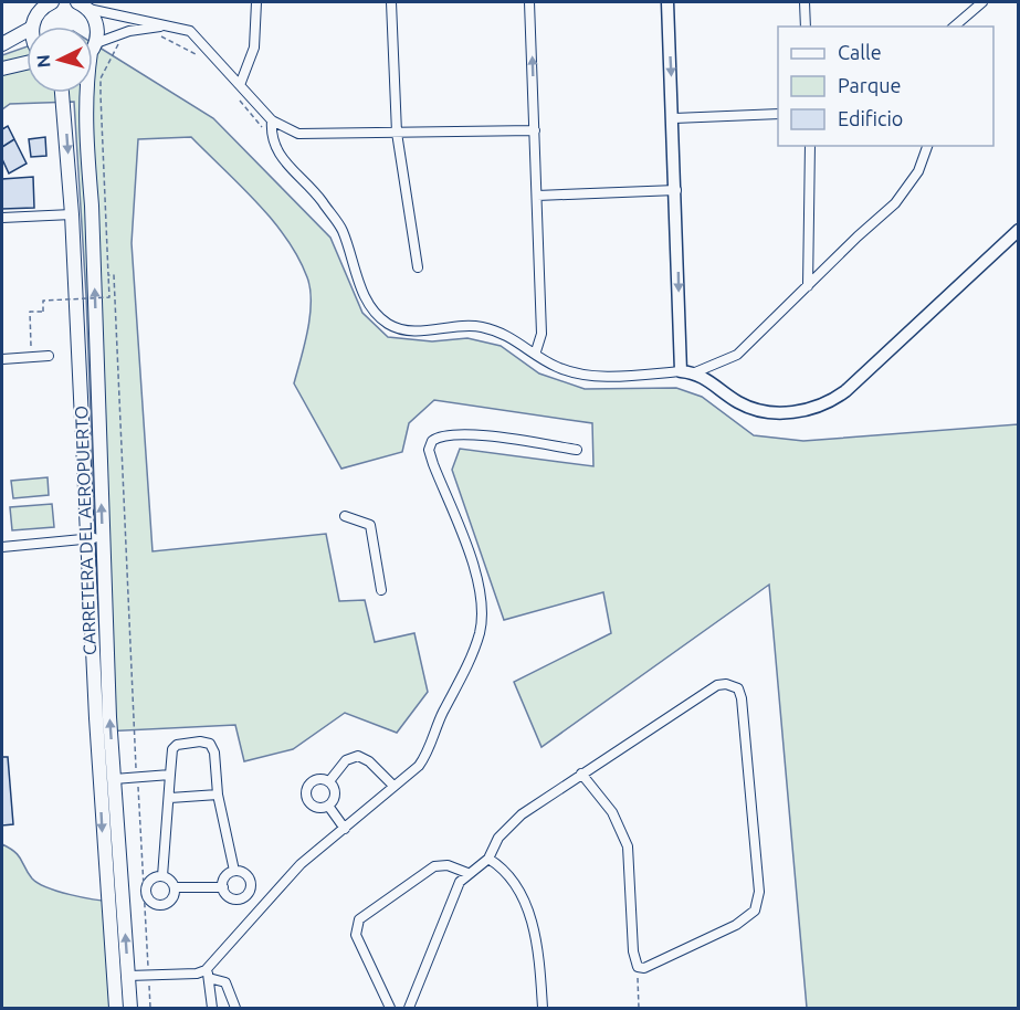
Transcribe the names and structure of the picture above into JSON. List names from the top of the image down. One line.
{"streets":{"main road":["CARRETERA DEL AEROPUERTO"]},"legend":["Calle","Parque","Edificio"],"north":"left"}
